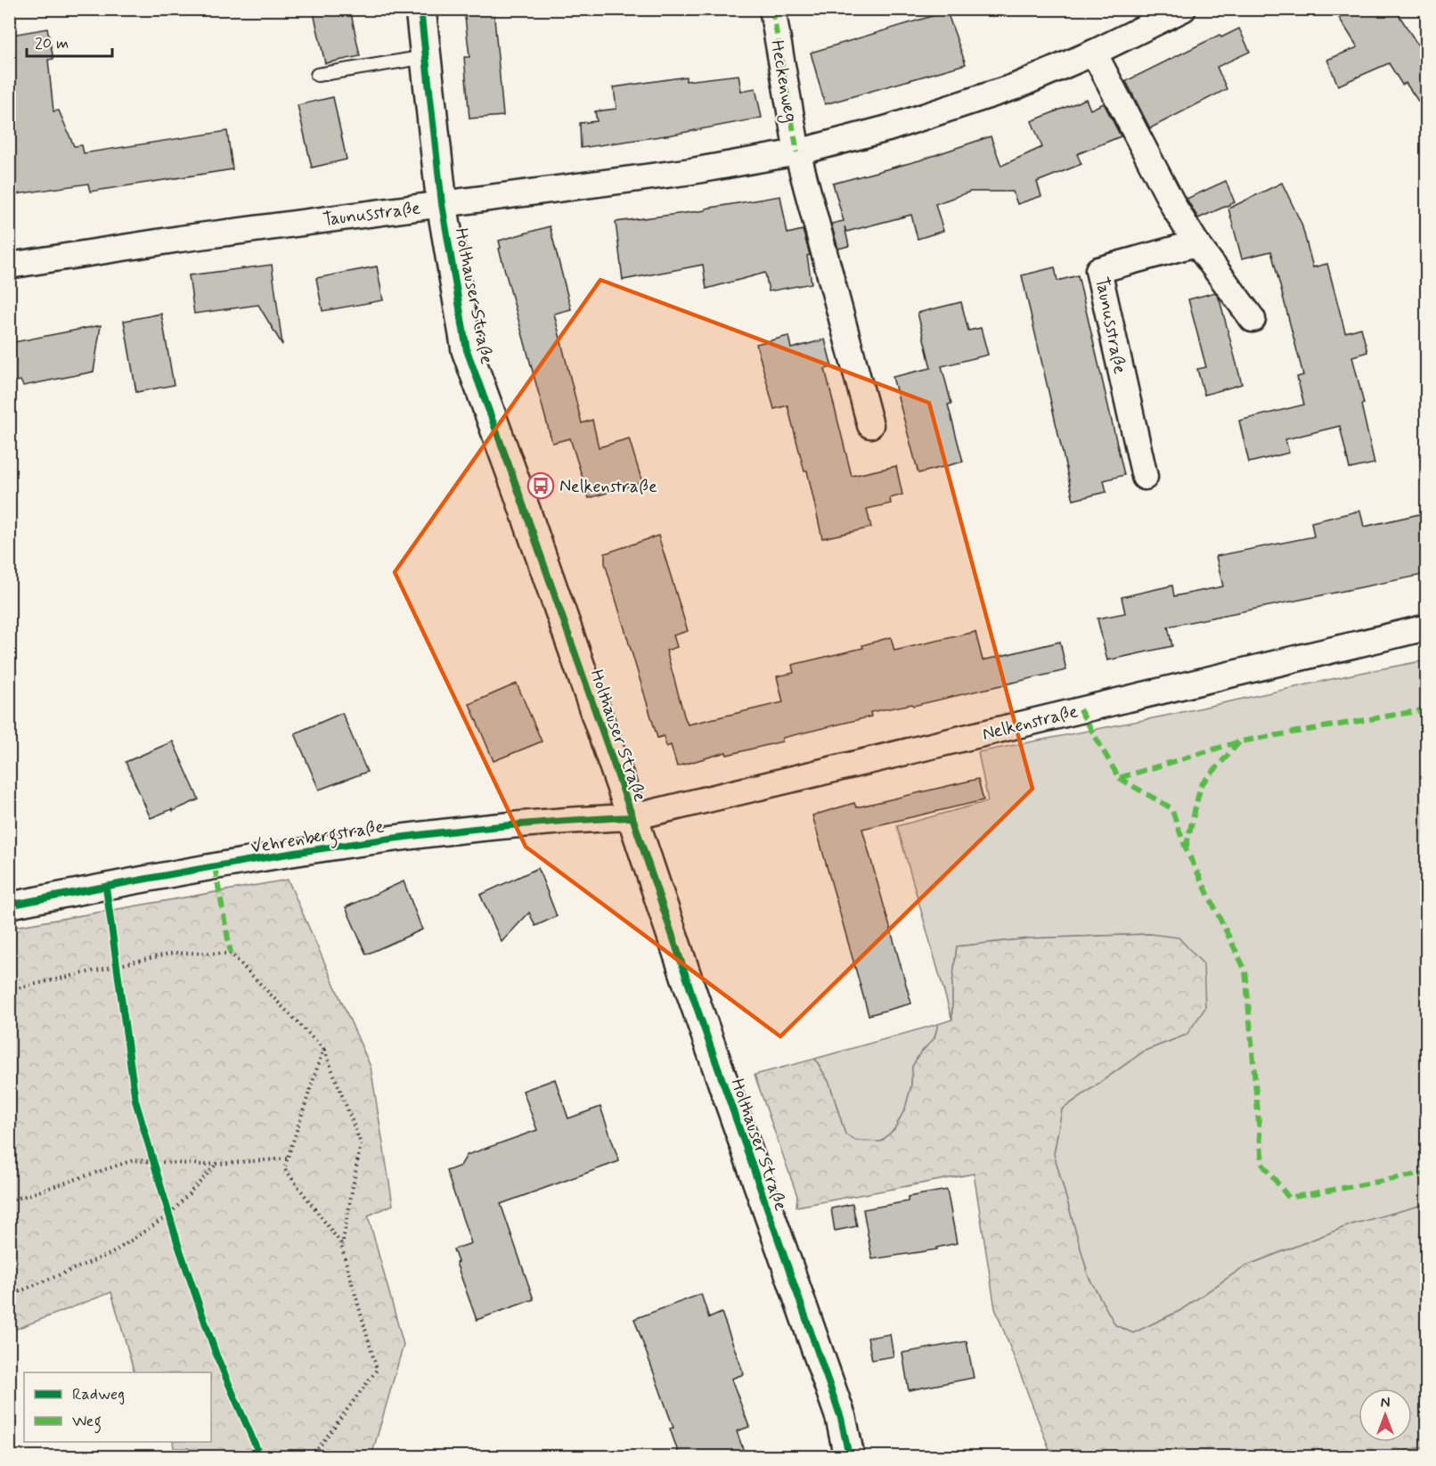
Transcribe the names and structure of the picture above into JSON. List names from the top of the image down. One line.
{"streets":{"street":["Heckenweg","Taunusstraße","Holthauser Straße","Nelkenstraße","Vehrenbergstraße"]},"crossings":[["Heckenweg","Taunusstraße"],["Taunusstraße","Holthauser Straße"],["Holthauser Straße","Nelkenstraße"],["Holthauser Straße","Vehrenbergstraße"],["Nelkenstraße","Vehrenbergstraße"]],"places":{"bus stop":["Nelkenstraße"]},"legend":["Radweg","Weg"],"scale_bar":"20 m","north":"top"}
